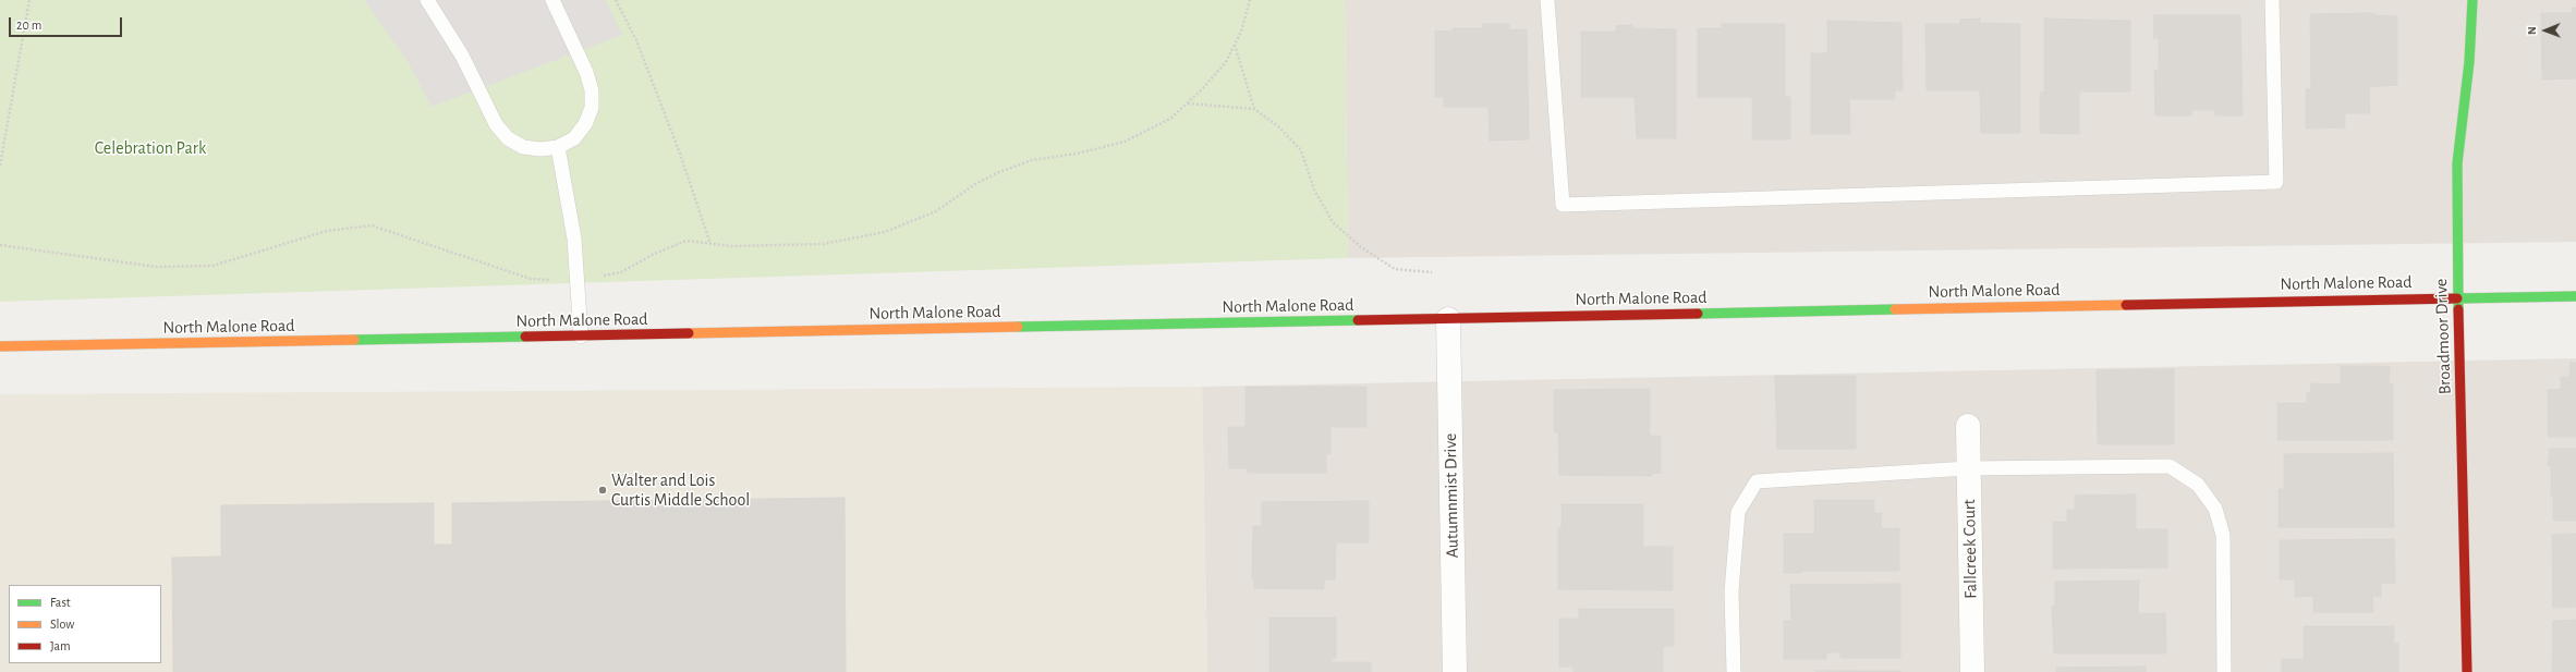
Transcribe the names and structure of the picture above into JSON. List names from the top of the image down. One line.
{"streets":{"street":["North Malone Road","Broadmoor Drive","Autumnmist Drive","Fallcreek Court"]},"crossings":[["North Malone Road","Broadmoor Drive"],["North Malone Road","Autumnmist Drive"]],"parks":["Celebration Park"],"places":["Walter and Lois Curtis Middle School"],"legend":["Fast","Slow","Jam"],"scale_bar":"20 m","north":"left"}
